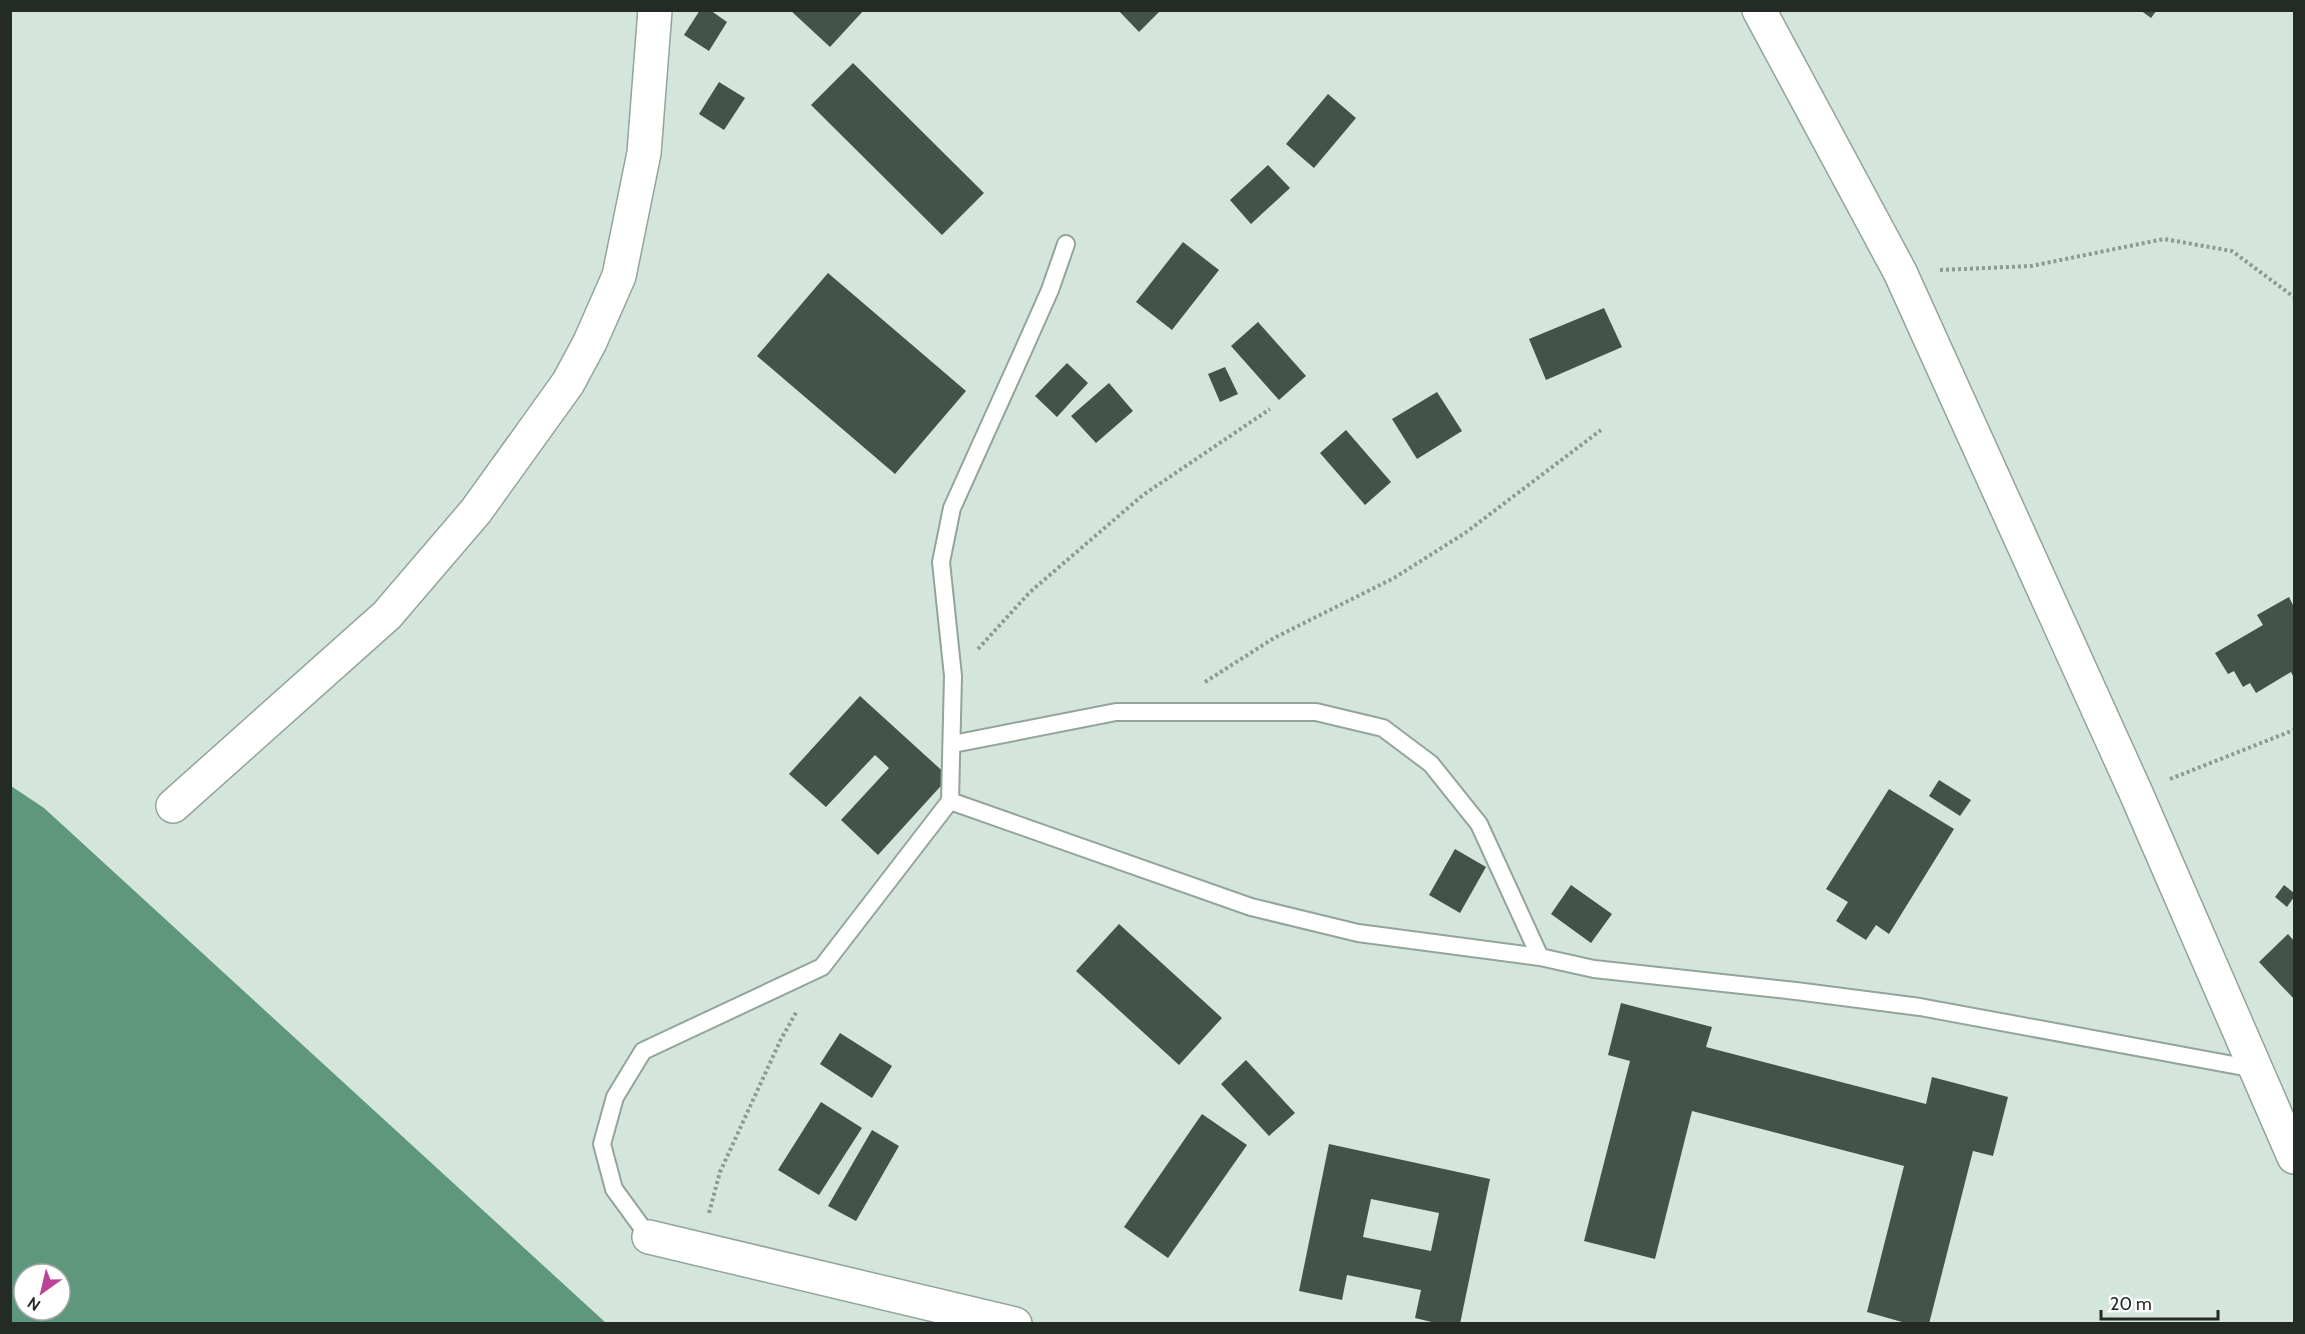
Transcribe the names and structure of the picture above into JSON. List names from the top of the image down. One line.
{"scale_bar":"20 m","north":"bottom left"}
